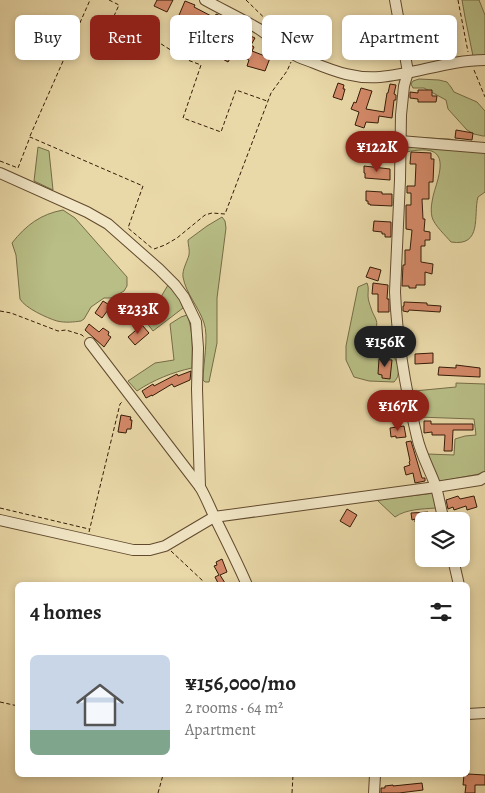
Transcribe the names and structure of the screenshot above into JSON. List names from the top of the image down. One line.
{"page":{"chip":["Buy","Rent","Filters","New","Apartment"],"price":["¥122K","¥233K","¥156K","¥167K"],"heading":"4 homes","list":[{"name":"¥156,000/mo","note":"2 rooms · 64 m² · Apartment"}]}}
